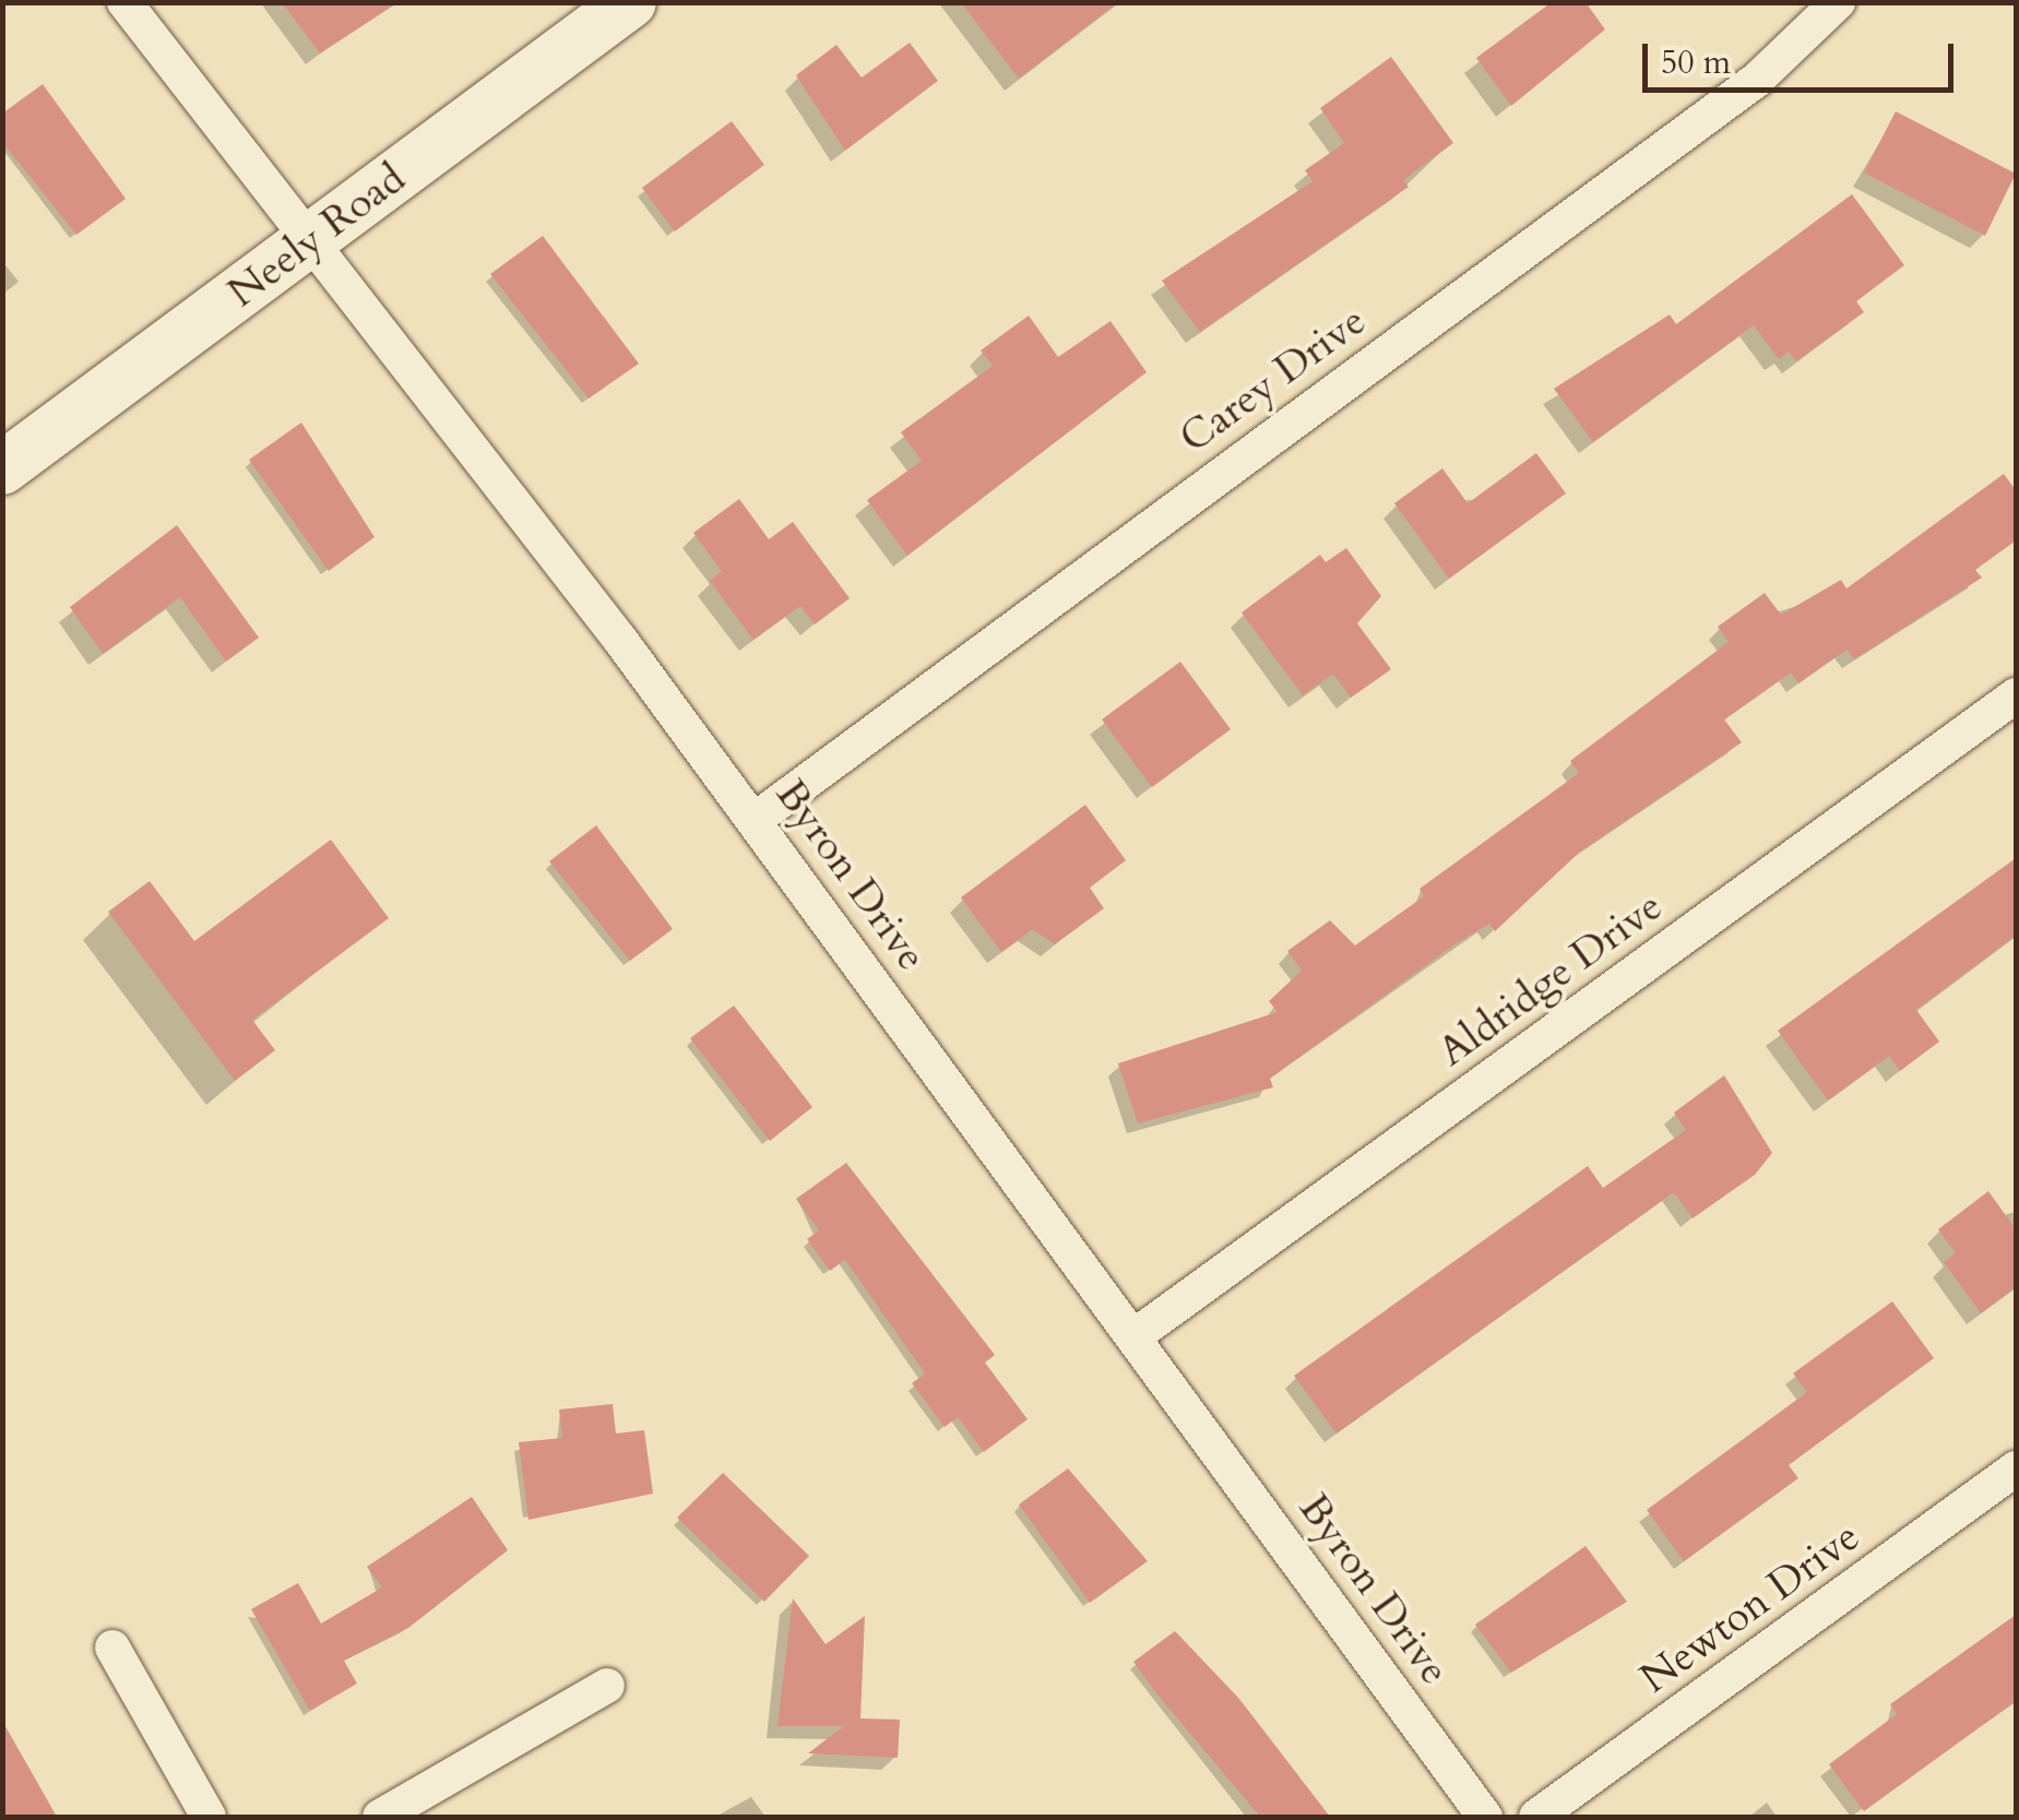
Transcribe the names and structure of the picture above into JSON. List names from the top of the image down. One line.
{"streets":{"street":["Neely Road","Carey Drive","Byron Drive","Aldridge Drive","Newton Drive"]},"crossings":[["Neely Road","Byron Drive"],["Carey Drive","Byron Drive"],["Byron Drive","Aldridge Drive"]],"scale_bar":"50 m"}
